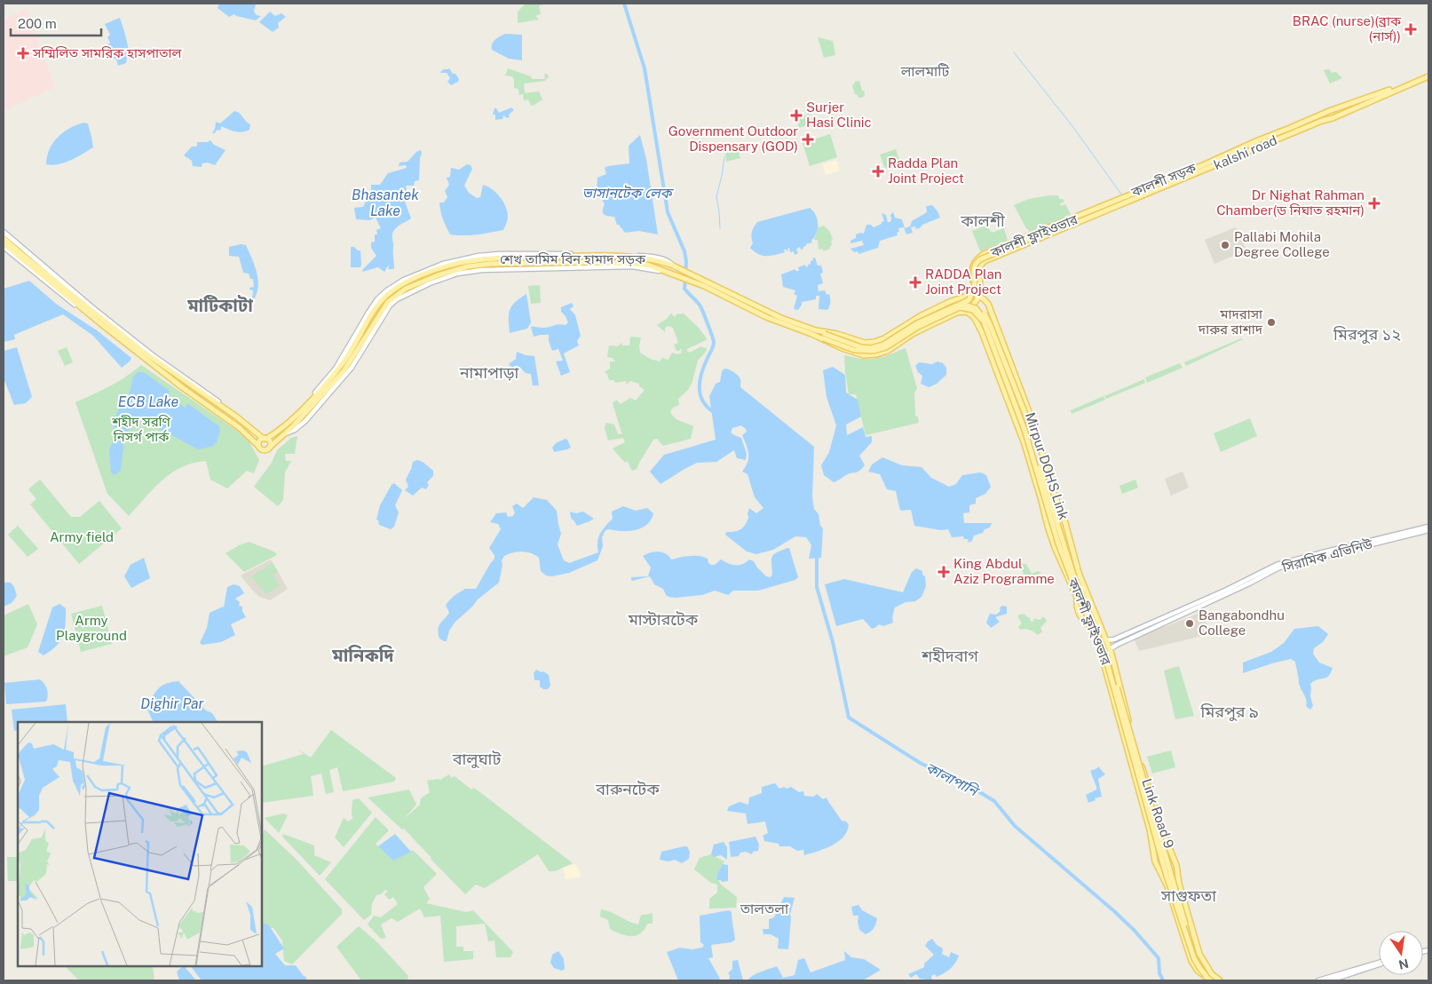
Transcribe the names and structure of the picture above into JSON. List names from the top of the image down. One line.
{"streets":{"main road":["kalshi road","কালশী সড়ক","কালশী ফ্লাইওভার","শেখ তামিম বিন হামাদ সড়ক","Mirpur DOHS Link","সিরামিক এভিনিউ","Link Road 9"]},"crossings":[["kalshi road","কালশী সড়ক"],["kalshi road","শেখ তামিম বিন হামাদ সড়ক"],["kalshi road","Mirpur DOHS Link"],["কালশী সড়ক","কালশী ফ্লাইওভার"],["কালশী সড়ক","শেখ তামিম বিন হামাদ সড়ক"],["কালশী ফ্লাইওভার","Link Road 9"],["শেখ তামিম বিন হামাদ সড়ক","Mirpur DOHS Link"],["Mirpur DOHS Link","সিরামিক এভিনিউ"],["Mirpur DOHS Link","Link Road 9"],["সিরামিক এভিনিউ","Link Road 9"]],"districts":["লালমাটি","কালশী","মাটিকাটা","মিরপুর ১২","নামাপাড়া","মাস্টারটেক","মানিকদি","শহীদবাগ","মিরপুর ৯","বালুঘাট","বারুনটেক","সাগুফতা","তালতলা"],"water":["ভাসানটেক লেক","Bhasantek Lake","ECB Lake","Dighir Par","কালাপানি"],"parks":["শহীদ সরণি নিসর্গ পার্ক","Army field","Army Playground"],"places":{"health":["BRAC (nurse)(ব্রাক (নার্স))","সম্মিলিত সামরিক হাসপাতাল","Surjer Hasi Clinic","Government Outdoor Dispensary (GOD)","Radda Plan Joint Project","Dr Nighat Rahman Chamber(ড নিঘাত রহমান)","RADDA Plan Joint Project","King Abdul Aziz Programme"],"other":["Pallabi Mohila Degree College","মাদরাসা দারুর রাশাদ","Bangabondhu College"]},"scale_bar":"200 m","north":"bottom"}
